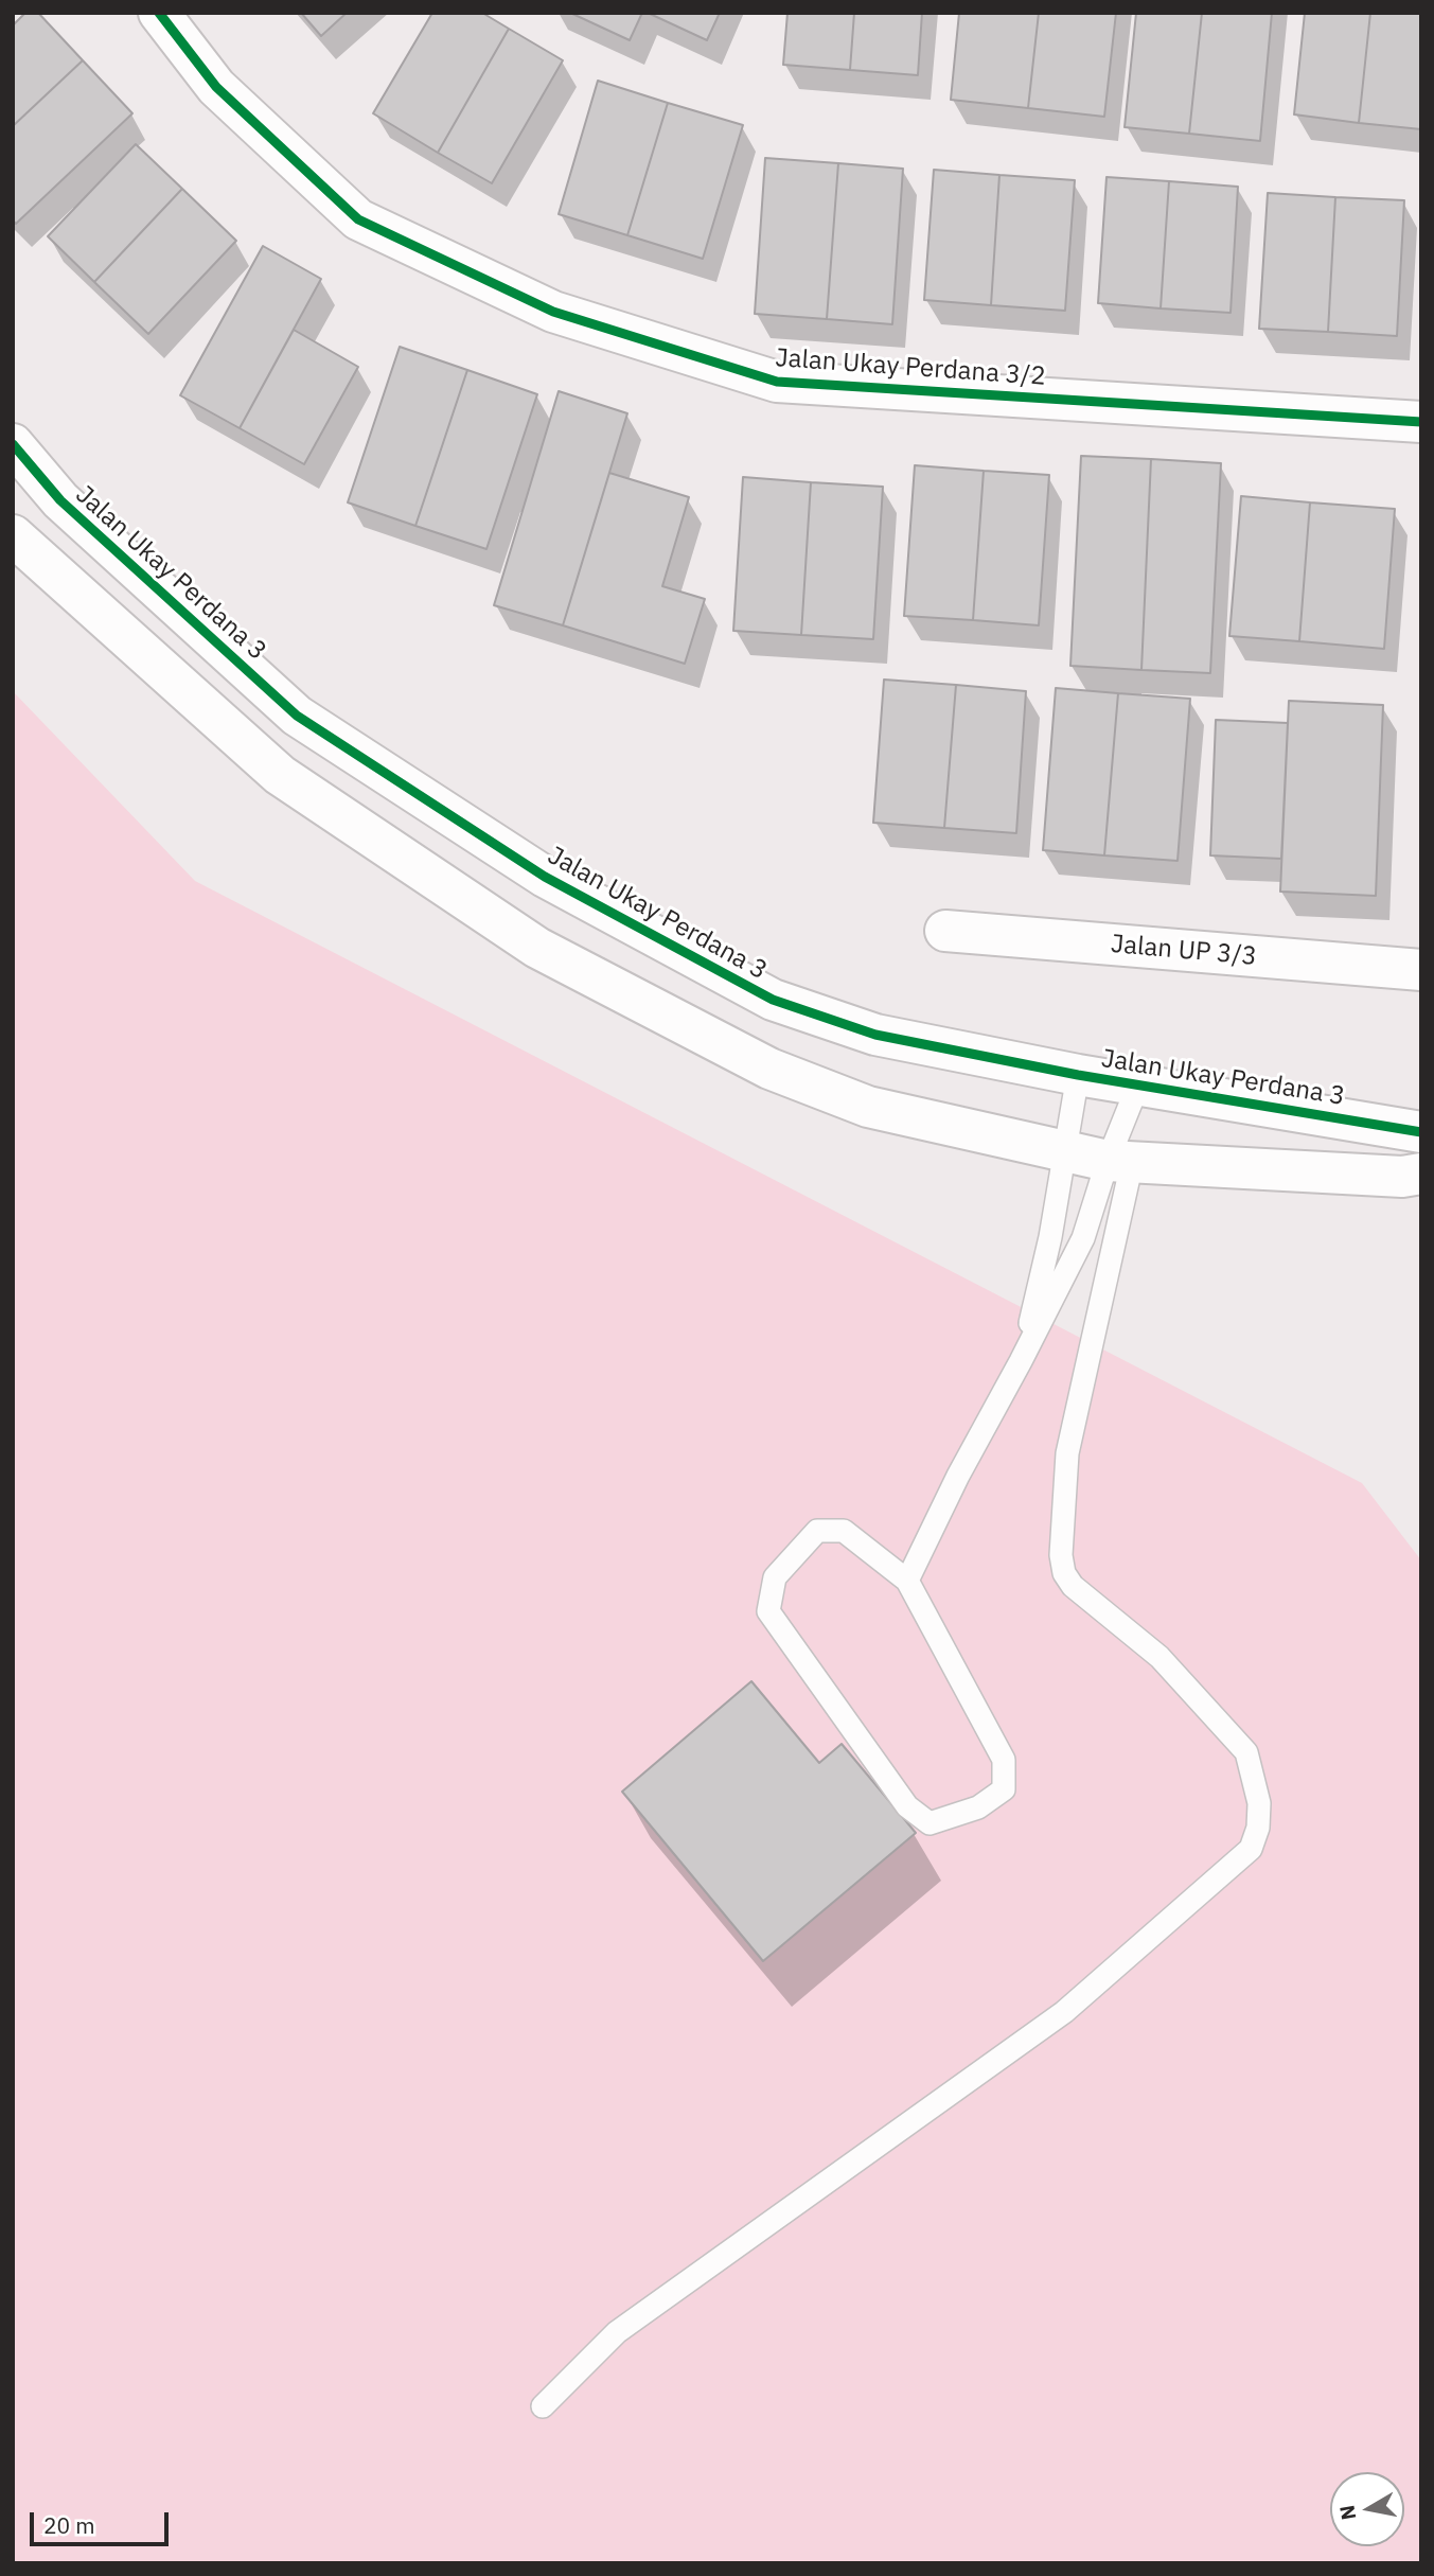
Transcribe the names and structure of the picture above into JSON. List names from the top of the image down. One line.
{"streets":{"street":["Jalan Ukay Perdana 3/2","Jalan Ukay Perdana 3","Jalan UP 3/3"]},"scale_bar":"20 m","north":"left"}
